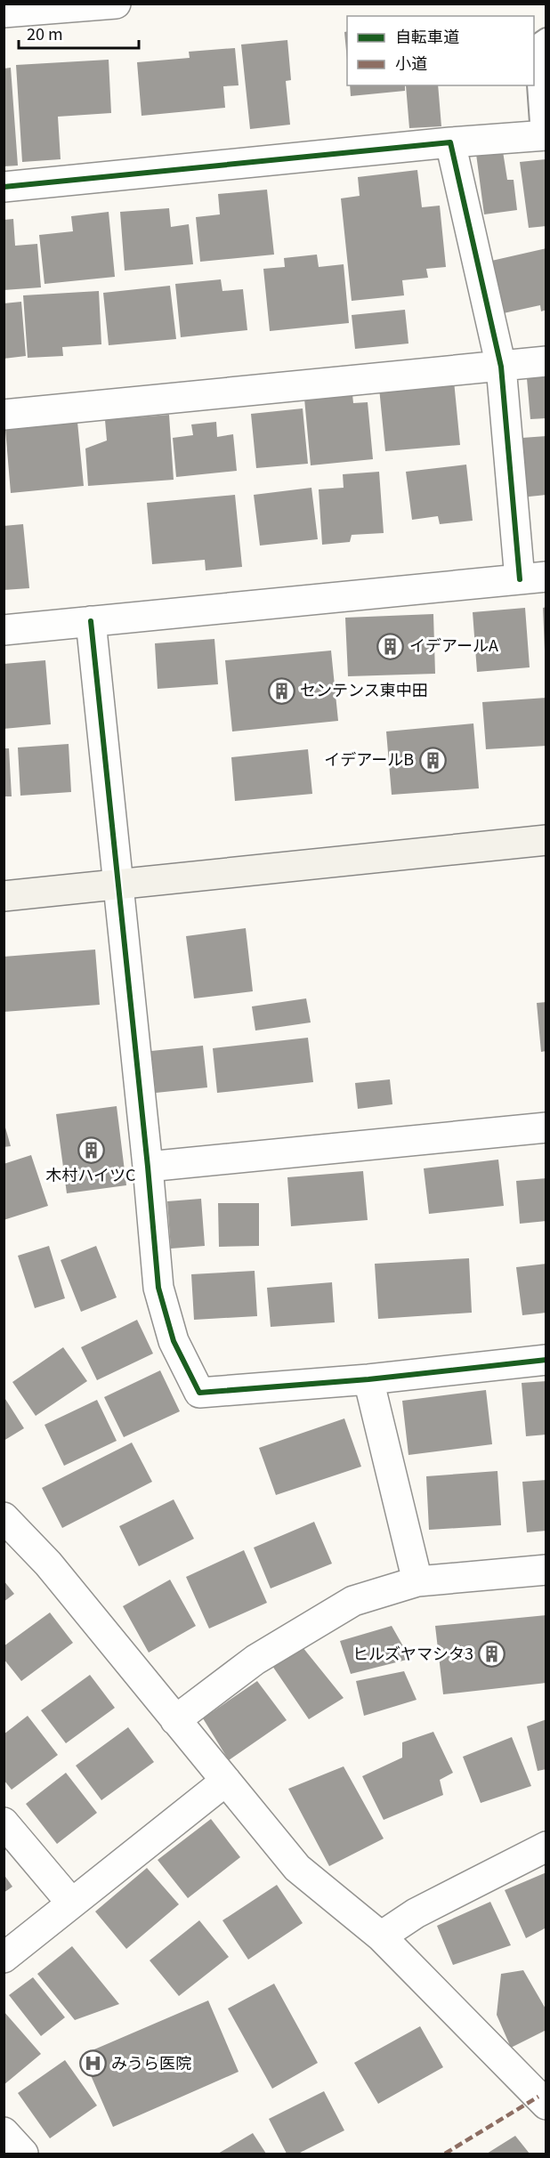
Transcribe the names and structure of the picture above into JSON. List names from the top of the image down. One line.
{"places":{"building":["イデアールA","センテンス東中田","イデアールB","木村ハイツC","ヒルズヤマシタ3"],"hospital":["みうら医院"]},"legend":["自転車道","小道"],"scale_bar":"20 m"}
